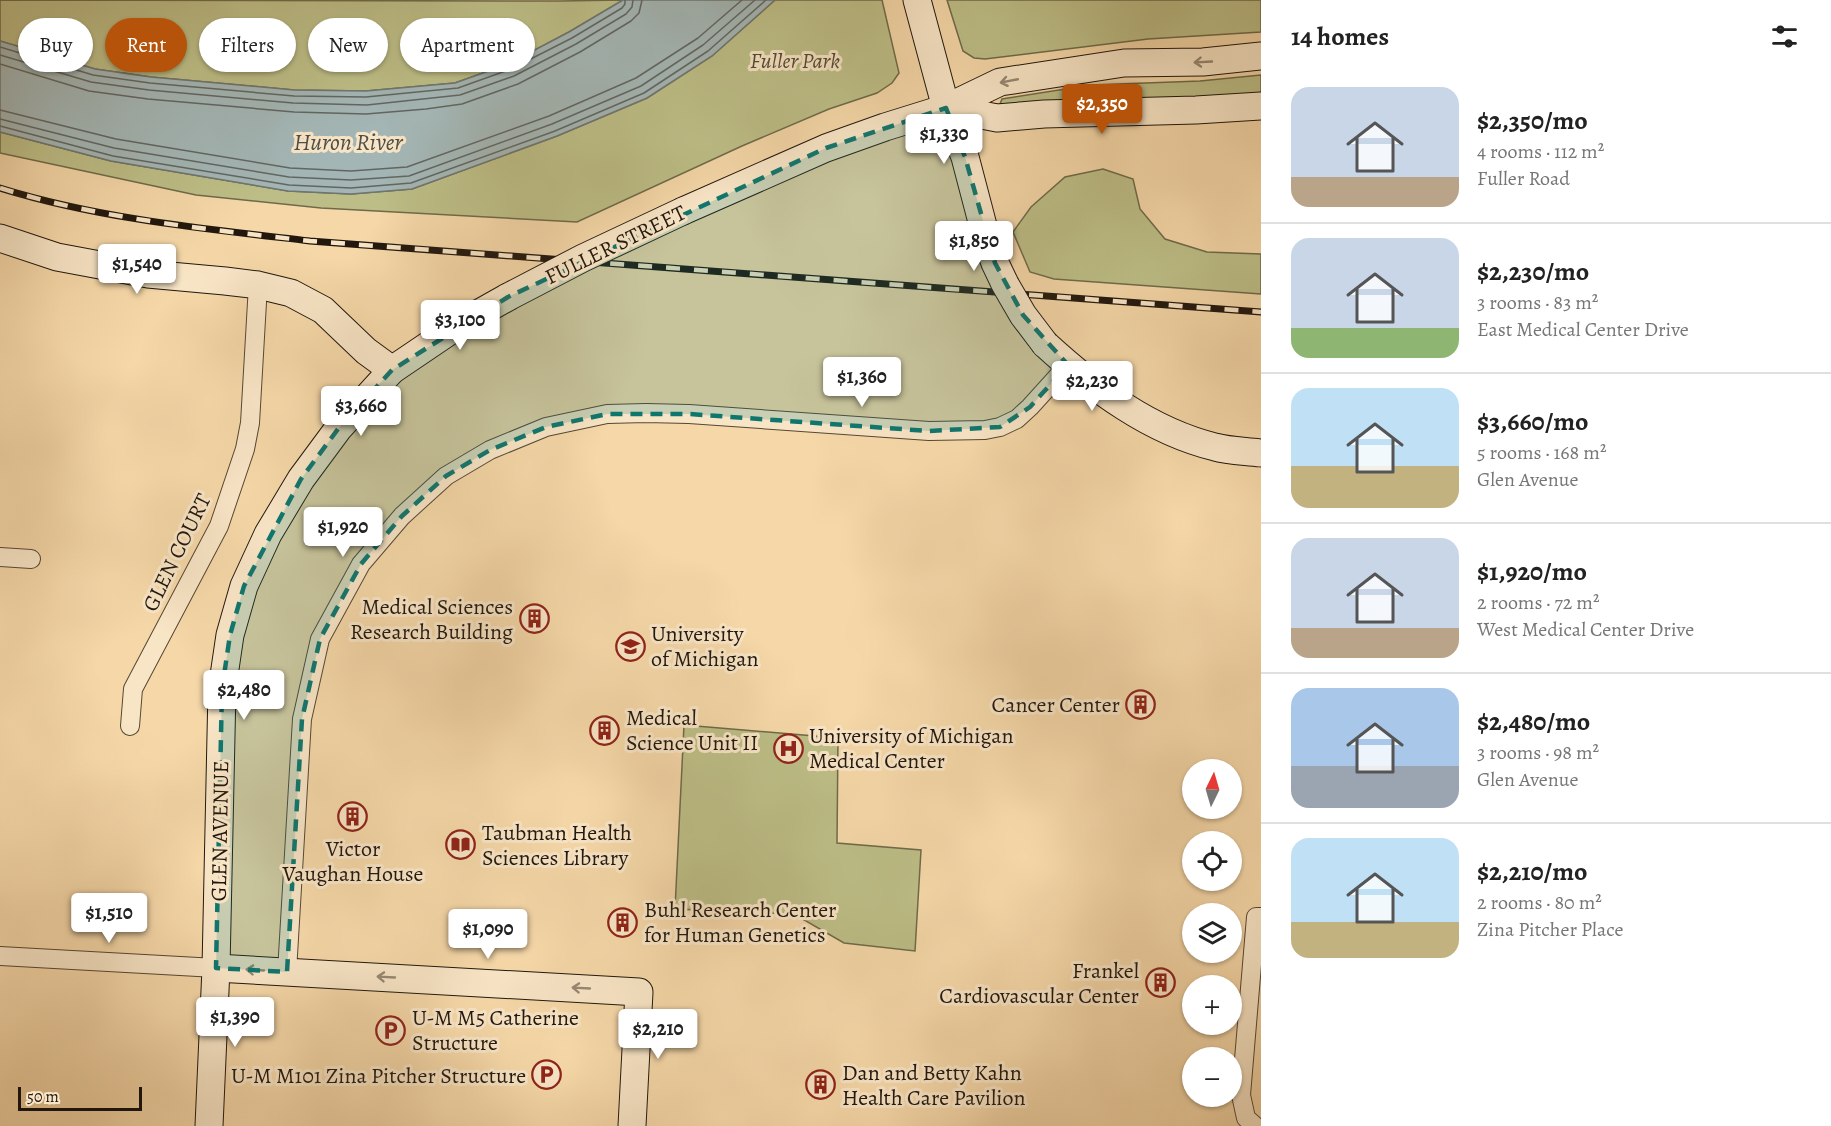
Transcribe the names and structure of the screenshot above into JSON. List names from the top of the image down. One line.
{"streets":{"main road":["FULLER STREET","GLEN AVENUE"],"street":["GLEN COURT"]},"crossings":[["FULLER STREET","GLEN AVENUE"]],"water":["Huron River"],"parks":["Fuller Park"],"places":{"building":["Medical Sciences Research Building","Cancer Center","Medical Science Unit II","Victor Vaughan House","Buhl Research Center for Human Genetics","Frankel Cardiovascular Center","Dan and Betty Kahn Health Care Pavilion"],"school or university":["University of Michigan"],"hospital":["University of Michigan Medical Center"],"library":["Taubman Health Sciences Library"],"parking":["U-M M5 Catherine Structure","U-M M101 Zina Pitcher Structure"]},"scale_bar":"50 m","north":"top","page":{"heading":"14 homes","chip":["Buy","Rent","Filters","New","Apartment"],"list":[{"name":"$2,350/mo","note":"4 rooms · 112 m² · Fuller Road"},{"name":"$2,230/mo","note":"3 rooms · 83 m² · East Medical Center Drive"},{"name":"$3,660/mo","note":"5 rooms · 168 m² · Glen Avenue"},{"name":"$1,920/mo","note":"2 rooms · 72 m² · West Medical Center Drive"},{"name":"$2,480/mo","note":"3 rooms · 98 m² · Glen Avenue"},{"name":"$2,210/mo","note":"2 rooms · 80 m² · Zina Pitcher Place"}],"price":["$2,350","$1,330","$1,850","$1,540","$3,100","$1,360","$2,230","$3,660","$1,920","$2,480","$1,510","$1,090","$1,390","$2,210"],"map_buttons":["+","−"],"scale":"50 m"}}
